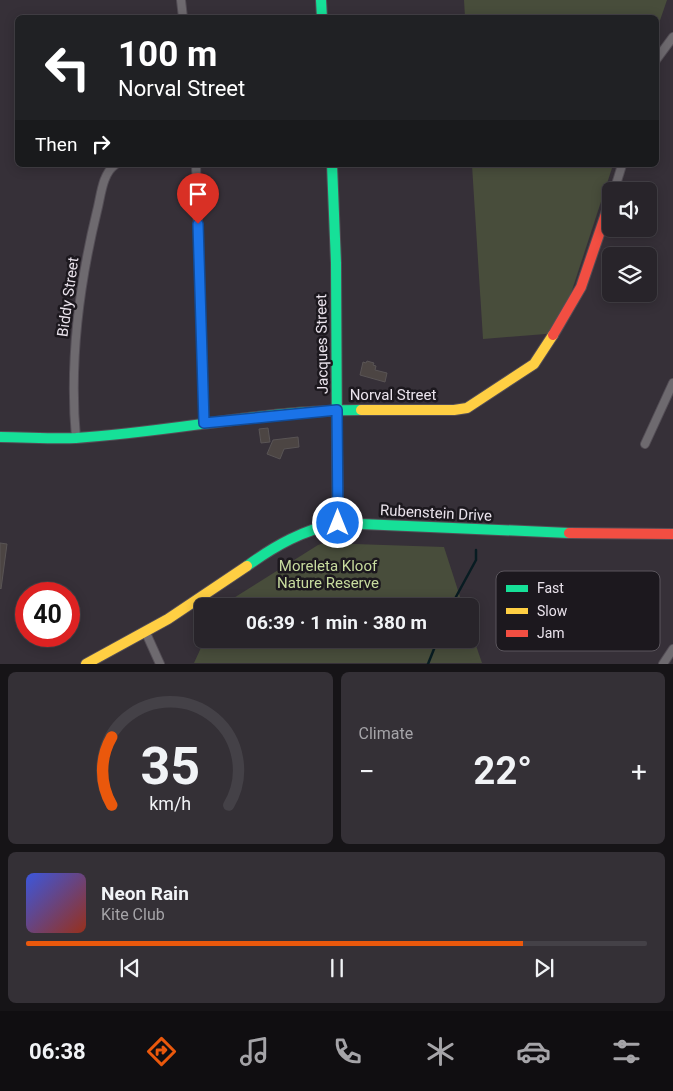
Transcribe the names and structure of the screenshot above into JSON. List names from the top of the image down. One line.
{"streets":{"street":["Biddy Street","Jacques Street","Norval Street","Rubenstein Drive"]},"crossings":[["Biddy Street","Norval Street"],["Jacques Street","Norval Street"],["Jacques Street","Rubenstein Drive"]],"parks":["Moreleta Kloof Nature Reserve"],"legend":["Fast","Slow","Jam"],"page":{"turn":["100 m","Norval Street"],"then":"Then","limit":"40","trip":"06:39 · 1 min · 380 m","tile":"Climate","heat":["−","22°","+"],"song":["Neon Rain","Kite Club"],"tabs":"06:38","gauge":["35","km/h"]}}
